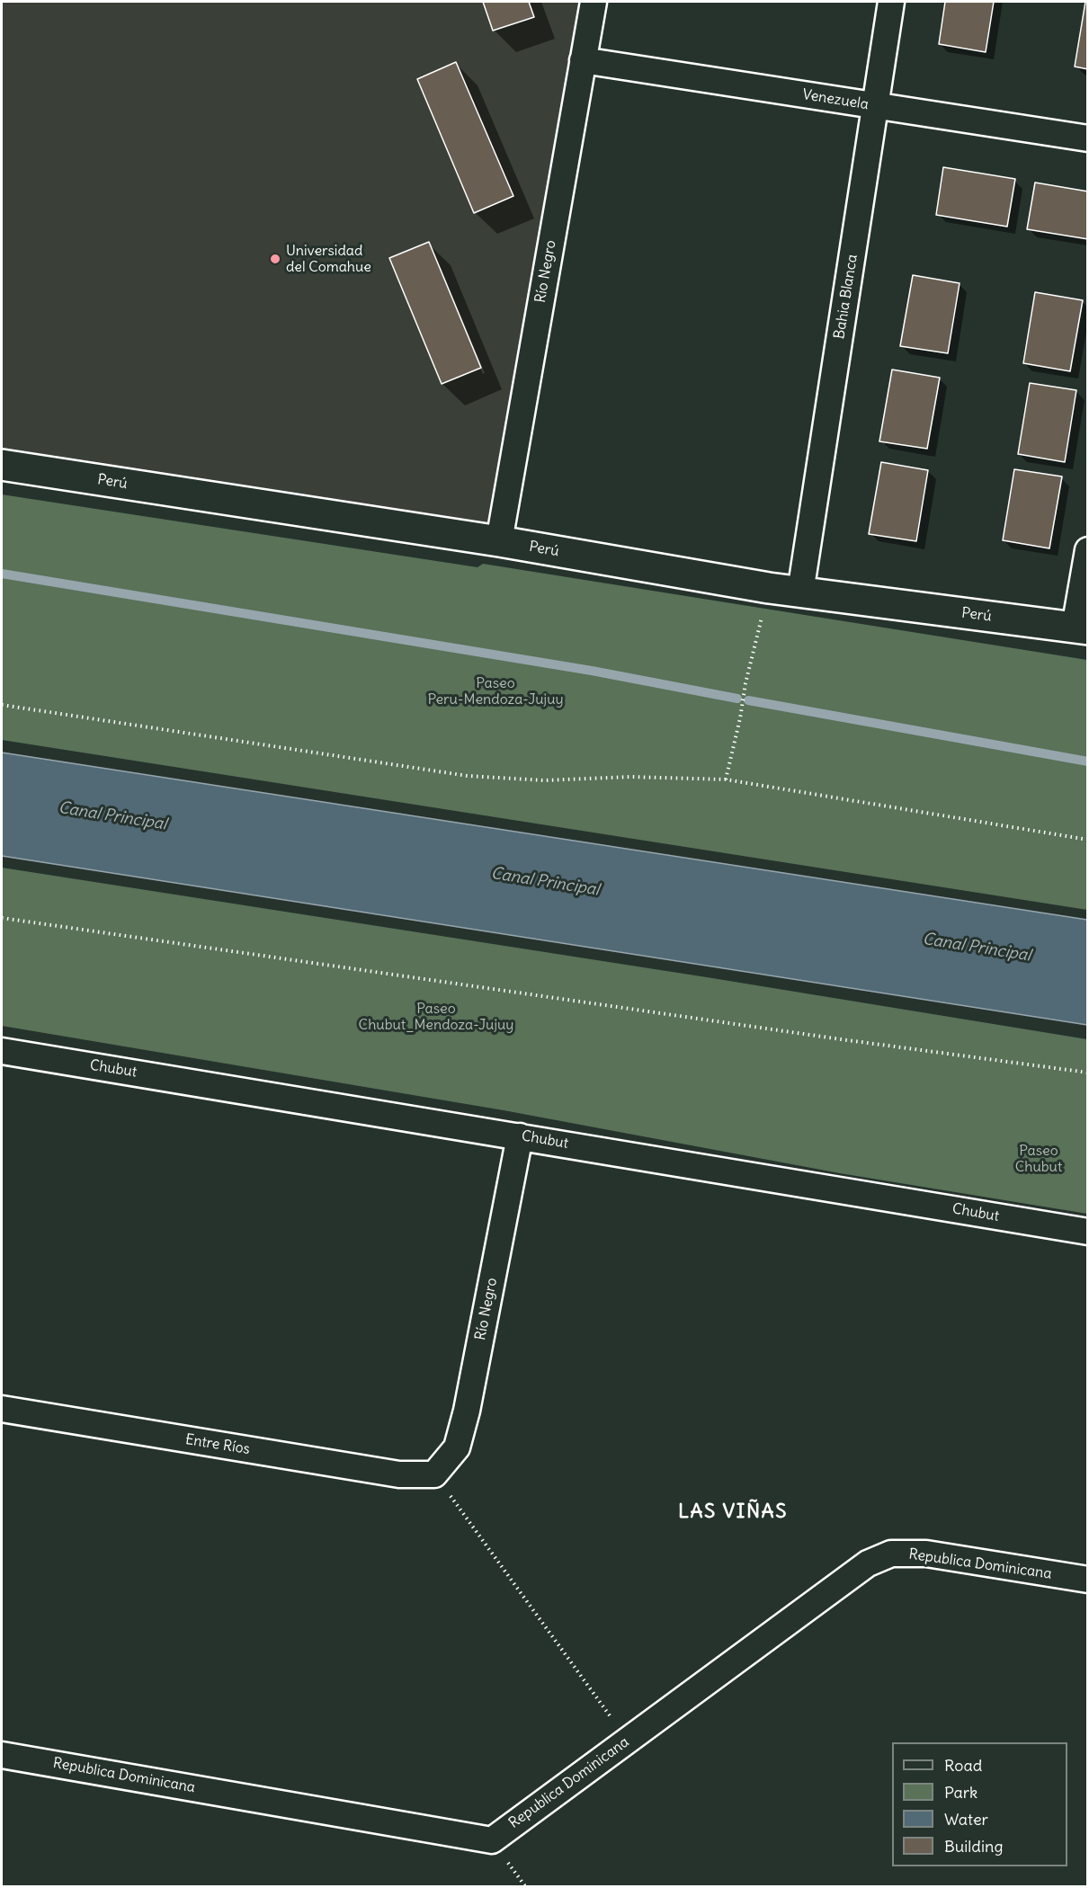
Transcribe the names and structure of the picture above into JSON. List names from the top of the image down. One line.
{"streets":{"main road":["Perú"],"street":["Venezuela","Río Negro","Bahia Blanca","Chubut","Entre Ríos","Republica Dominicana"]},"crossings":[["Venezuela","Río Negro"],["Venezuela","Bahia Blanca"],["Río Negro","Perú"],["Río Negro","Chubut"],["Río Negro","Entre Ríos"],["Bahia Blanca","Perú"]],"districts":["LAS VIÑAS"],"water":["Canal Principal"],"parks":["Paseo Peru-Mendoza-Jujuy","Paseo Chubut_Mendoza-Jujuy","Paseo Chubut"],"places":["Universidad del Comahue"],"legend":["Road","Park","Water","Building"]}
